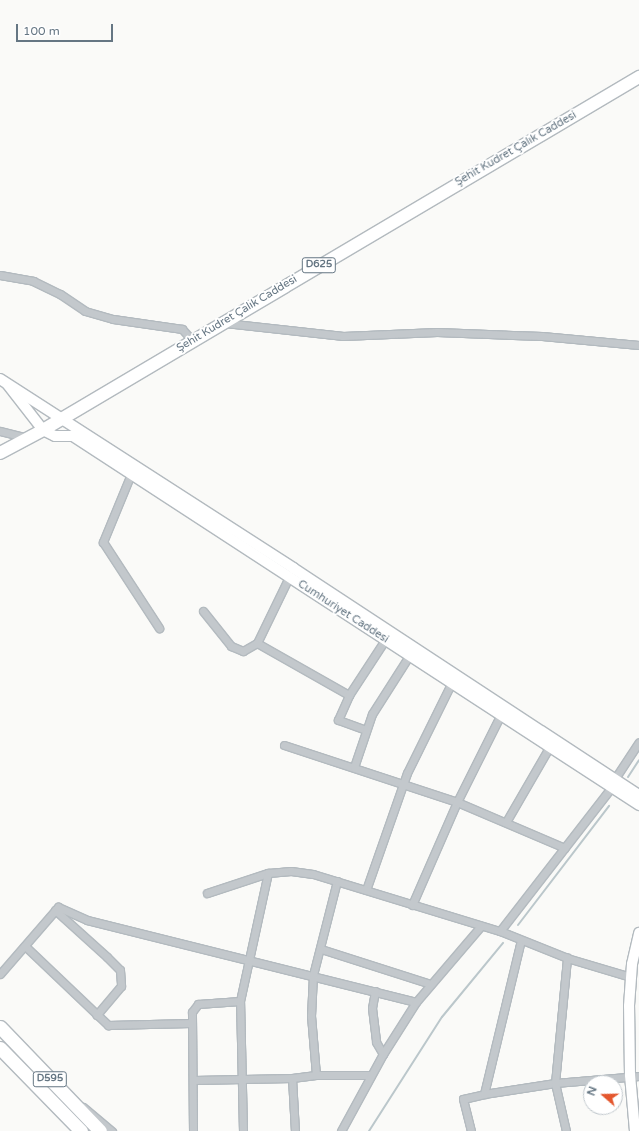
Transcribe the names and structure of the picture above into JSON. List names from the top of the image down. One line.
{"streets":{"highway":["D595"],"main road":["Şehit Kudret Çalık Caddesi","D625","Cumhuriyet Caddesi"]},"crossings":[["Şehit Kudret Çalık Caddesi","Cumhuriyet Caddesi"]],"scale_bar":"100 m","north":"left"}
